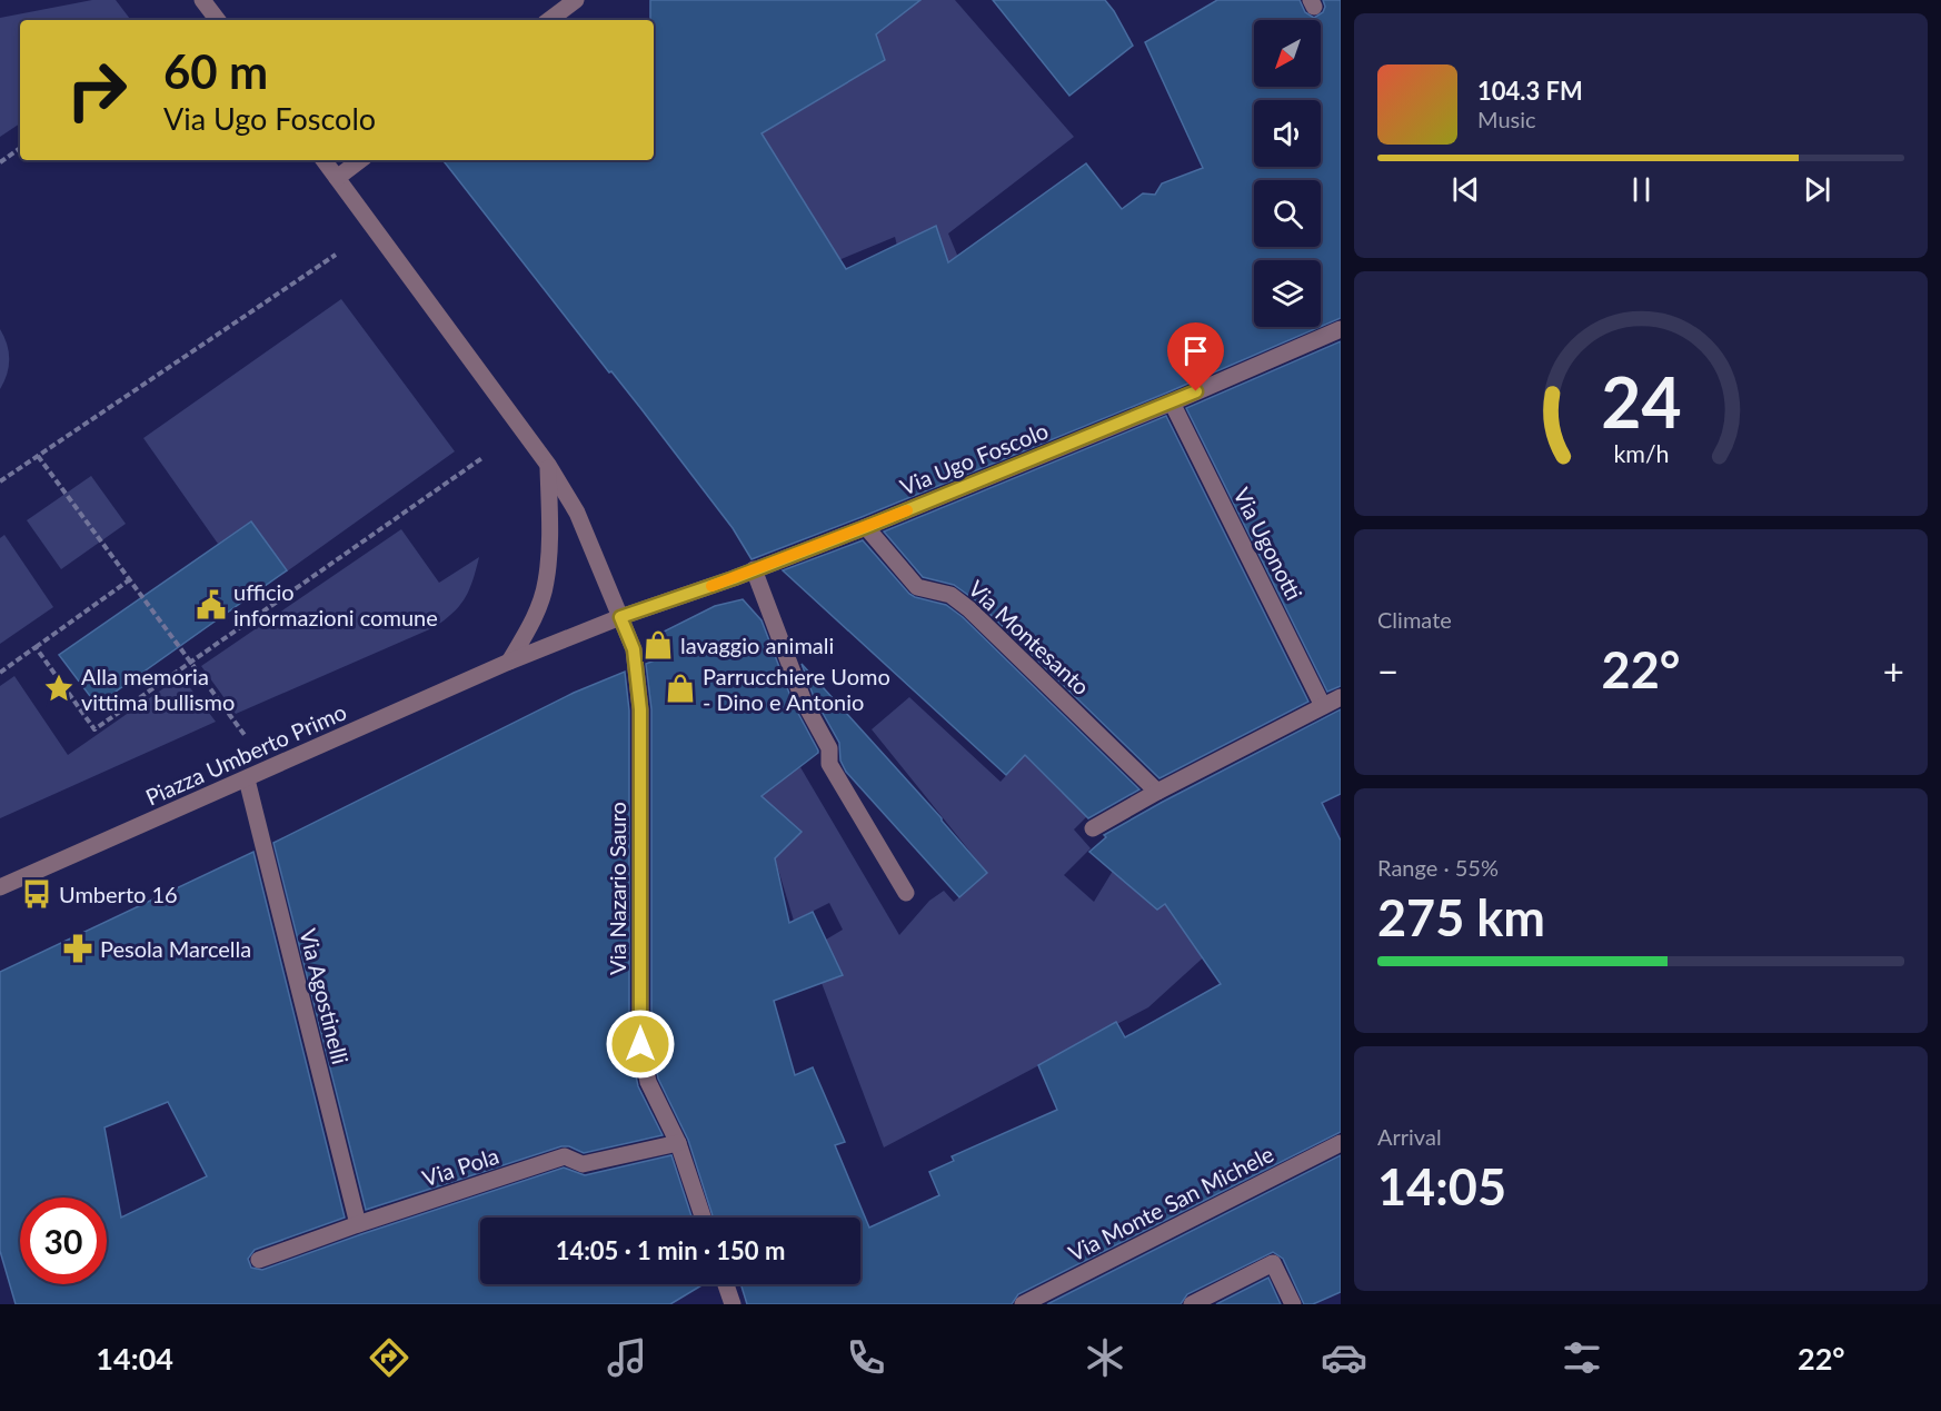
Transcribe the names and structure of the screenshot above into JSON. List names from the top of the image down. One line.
{"streets":{"street":["Via Ugo Foscolo","Via Ugonotti","Via Montesanto","Piazza Umberto Primo","Via Nazario Sauro","Via Agostinelli","Via Pola","Via Monte San Michele"]},"crossings":[["Via Ugo Foscolo","Via Ugonotti"],["Via Ugo Foscolo","Via Montesanto"],["Via Ugo Foscolo","Piazza Umberto Primo"],["Via Ugo Foscolo","Via Nazario Sauro"],["Piazza Umberto Primo","Via Nazario Sauro"],["Piazza Umberto Primo","Via Agostinelli"],["Via Nazario Sauro","Via Pola"],["Via Agostinelli","Via Pola"]],"places":{"public building":["ufficio informazioni comune"],"shop":["lavaggio animali","Parrucchiere Uomo - Dino e Antonio"],"place":["Alla memoria vittima bullismo"],"bus stop":["Umberto 16"],"pharmacy":["Pesola Marcella"]},"north":"bottom left","page":{"turn":["60 m","Via Ugo Foscolo"],"song":["104.3 FM","Music"],"tile":["Climate",["Range · 55%","275 km"],["Arrival","14:05"]],"heat":["−","22°","+"],"limit":"30","trip":"14:05 · 1 min · 150 m","tabs":["14:04","22°"],"gauge":["24","km/h"]}}
